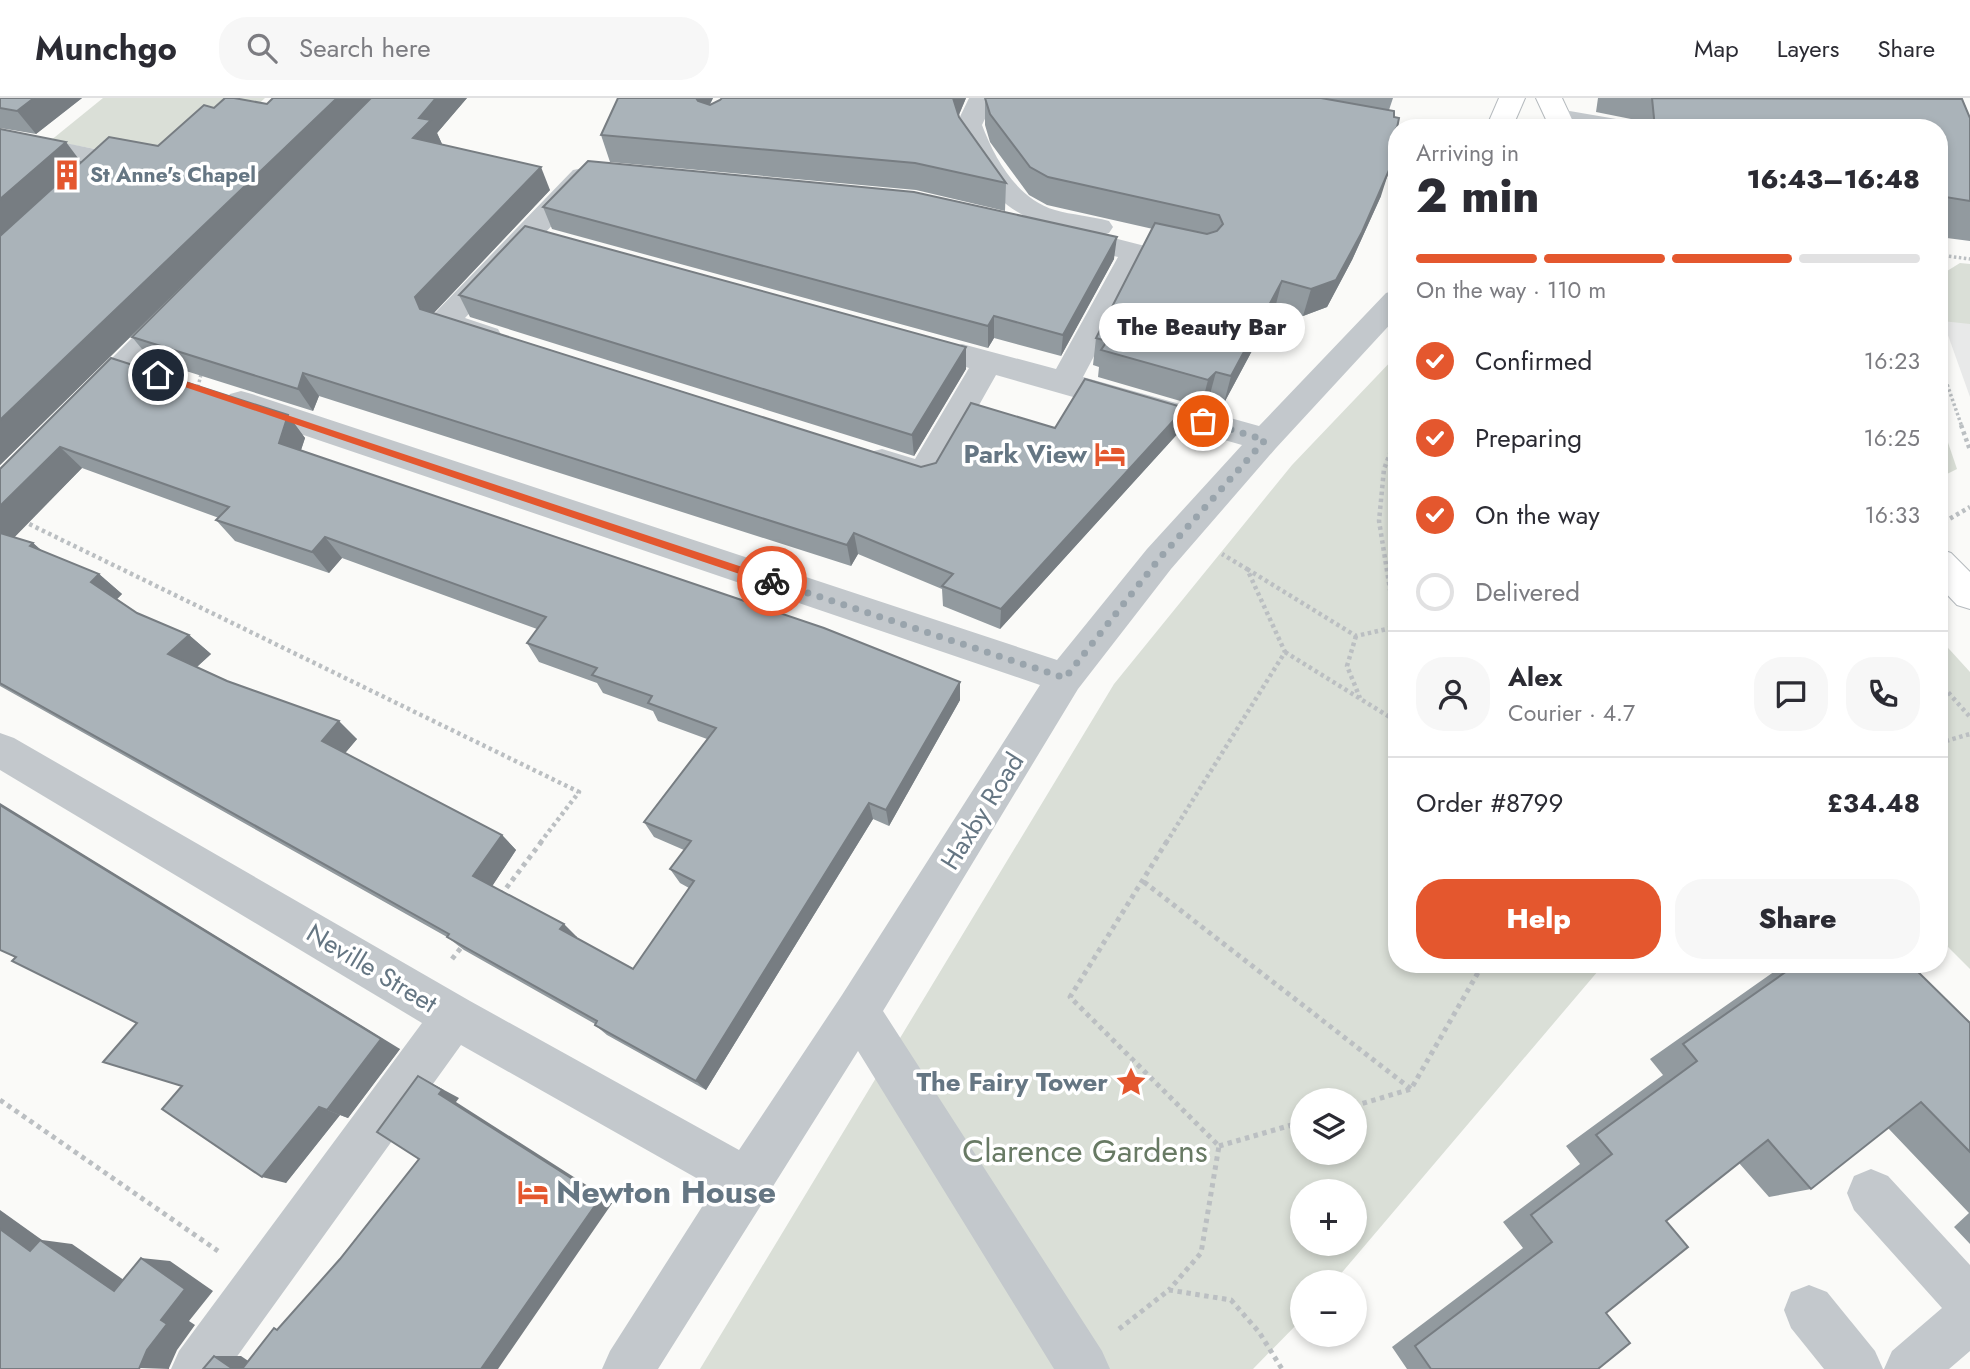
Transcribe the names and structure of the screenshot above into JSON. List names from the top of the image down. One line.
{"streets":{"street":["Haxby Road","Neville Street"]},"crossings":[["Haxby Road","Neville Street"]],"parks":["Clarence Gardens"],"places":{"building":["St Anne's Chapel"],"other":["The Beauty Bar"],"hotel":["Park View","Newton House"],"place":["The Fairy Tower"]},"page":{"header":"Munchgo","search":"Search here","nav":["Map","Layers","Share"],"heading":["2 min","Arriving in","16:43–16:48"],"panel":["Alex","Courier · 4.7","Order #8799","£34.48"],"bar":"On the way · 110 m","bubble":"The Beauty Bar","list":[["Confirmed","16:23"],["Preparing","16:25"],["On the way","16:33"],"Delivered"],"buttons":["Help","Share"],"map_buttons":["+","−"]}}
